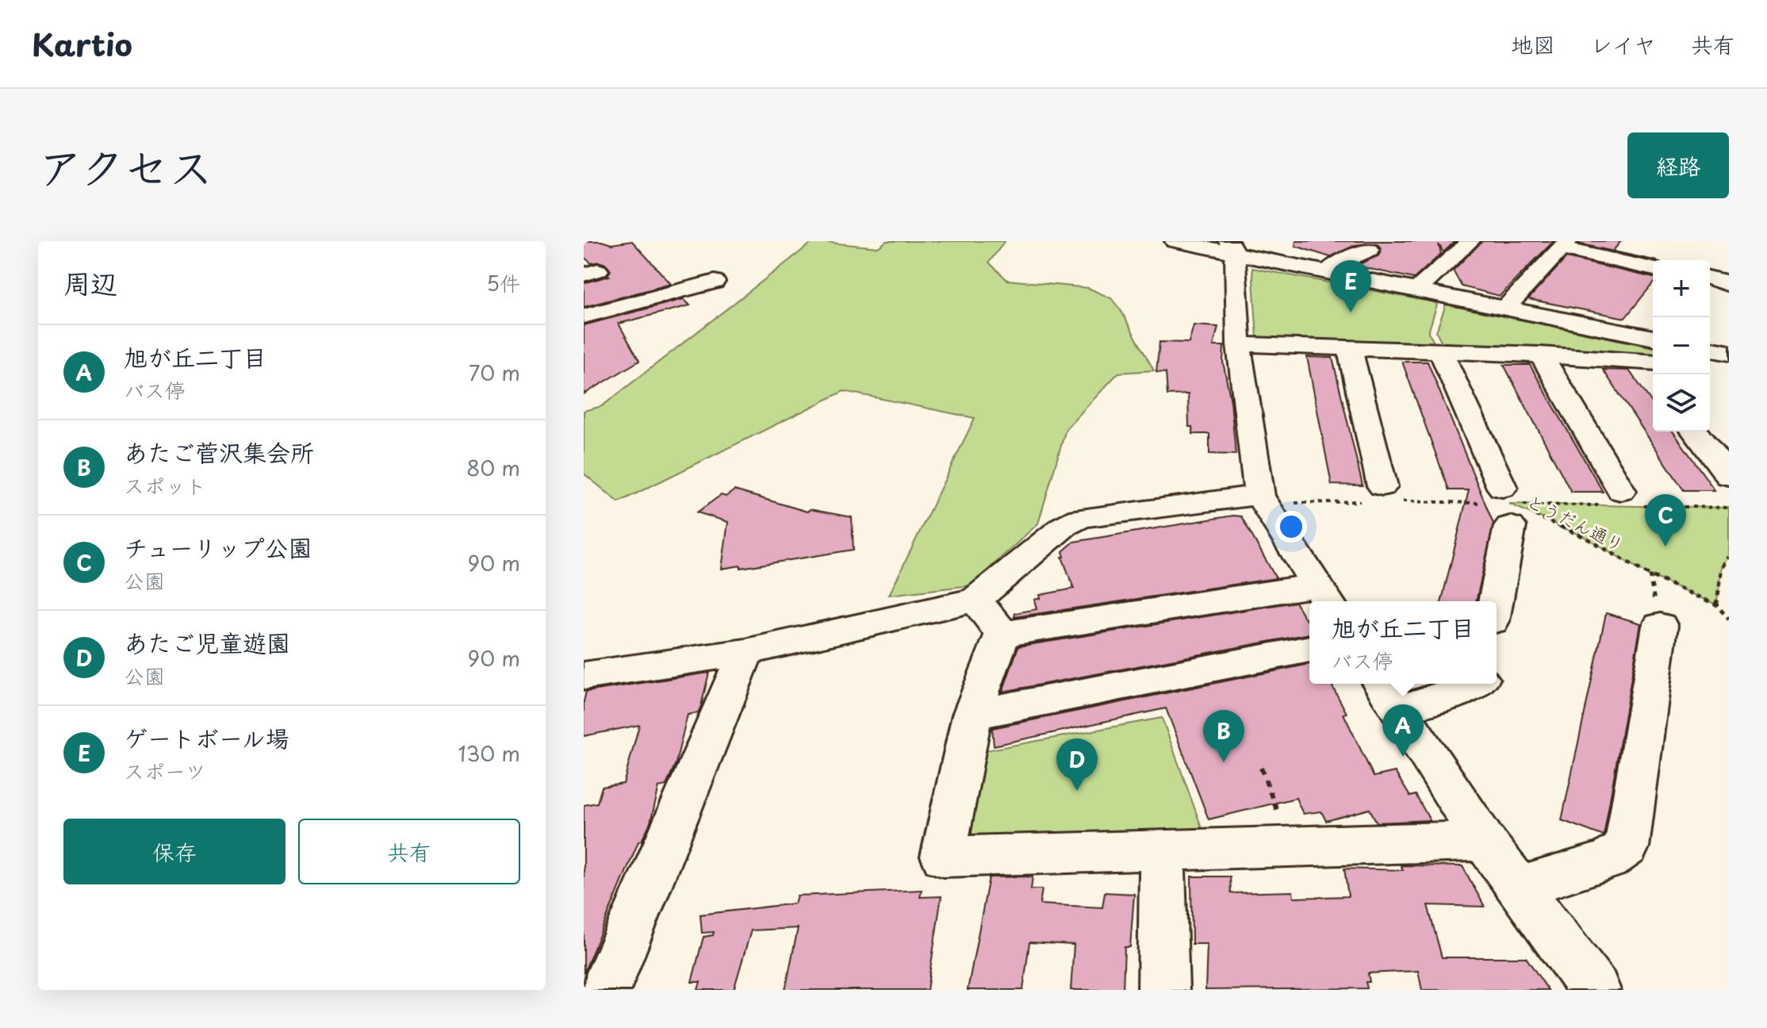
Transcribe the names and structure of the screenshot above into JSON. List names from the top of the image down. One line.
{"streets":{"path":["どうだん通り"]},"page":{"header":"Kartio","nav":["地図","レイヤ","共有"],"title":"アクセス","buttons":["経路",["保存","共有"]],"heading":["周辺","5件"],"map_buttons":["+","−"],"pins":["E","C","A","B","D"],"list":[{"mark":"A","name":"旭が丘二丁目","note":"バス停","value":"70 m"},{"mark":"B","name":"あたご菅沢集会所","note":"スポット","value":"80 m"},{"mark":"C","name":"チューリップ公園","note":"公園","value":"90 m"},{"mark":"D","name":"あたご児童遊園","note":"公園","value":"90 m"},{"mark":"E","name":"ゲートボール場","note":"スポーツ","value":"130 m"}],"popup":["旭が丘二丁目","バス停"]}}
